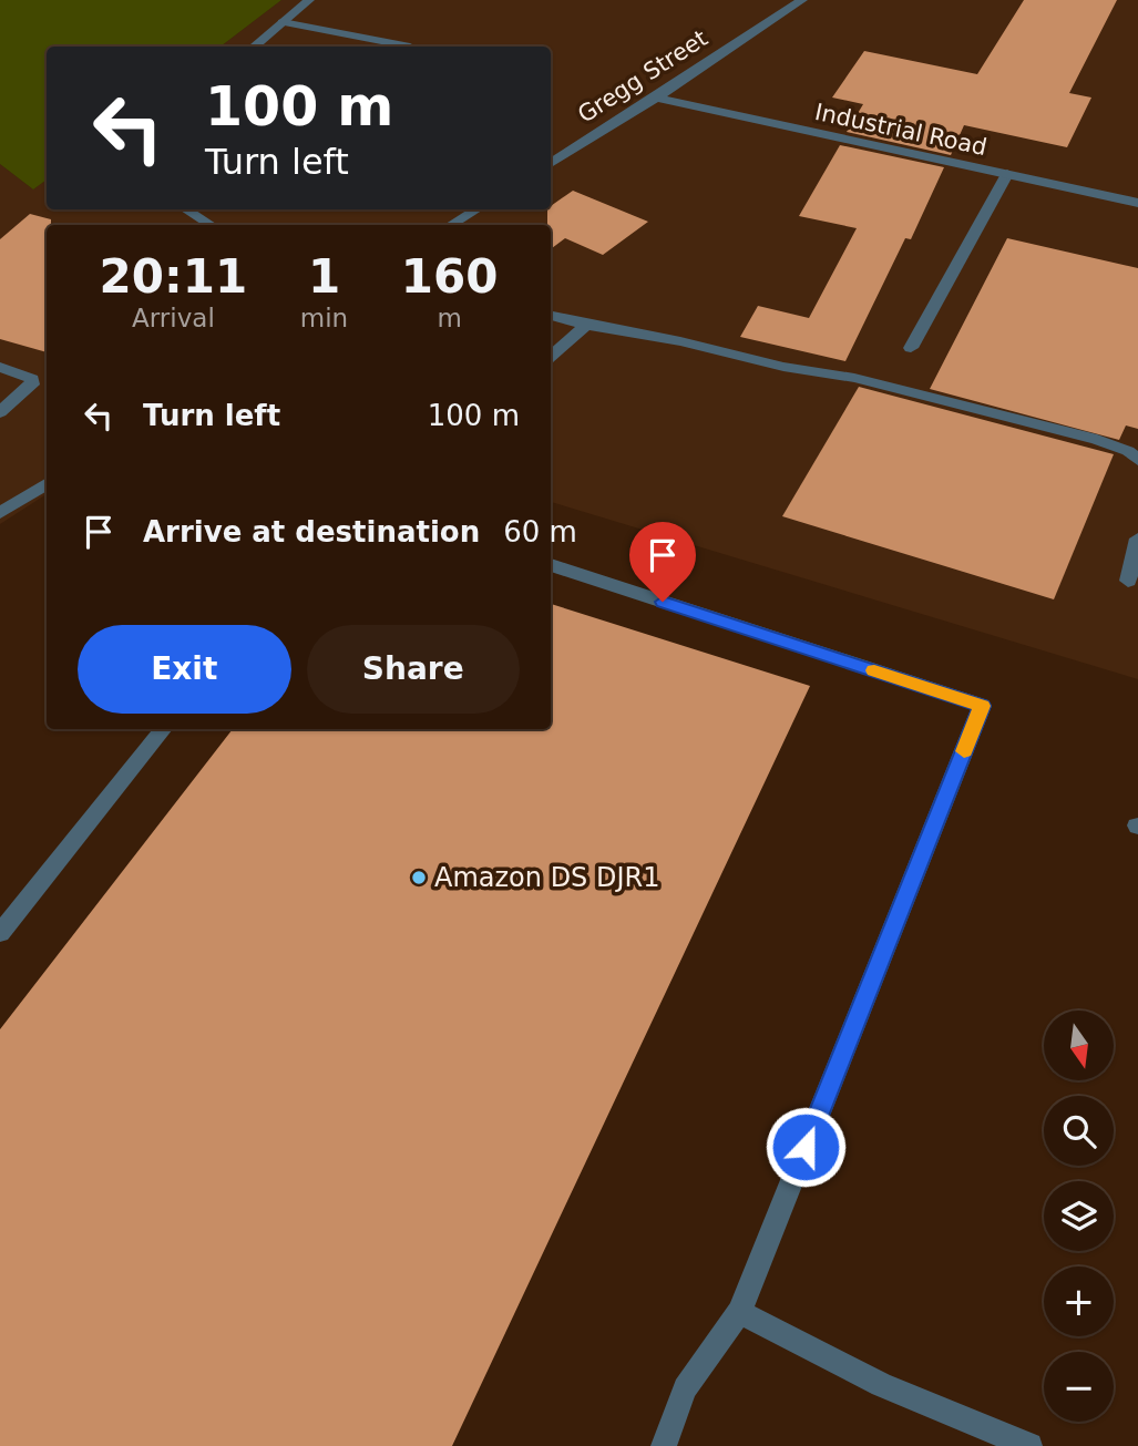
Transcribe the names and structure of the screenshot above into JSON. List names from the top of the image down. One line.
{"streets":{"street":["Gregg Street","Industrial Road"]},"crossings":[["Gregg Street","Industrial Road"]],"places":["Amazon DS DJR1"],"north":"bottom","page":{"turn":["100 m","Turn left"],"eta":["20:11","Arrival","1","min","160","m"],"list":[{"name":"Turn left","value":"100 m"},{"name":"Arrive at destination","value":"60 m"}],"buttons":["Exit","Share"],"map_buttons":["+","−"]}}
